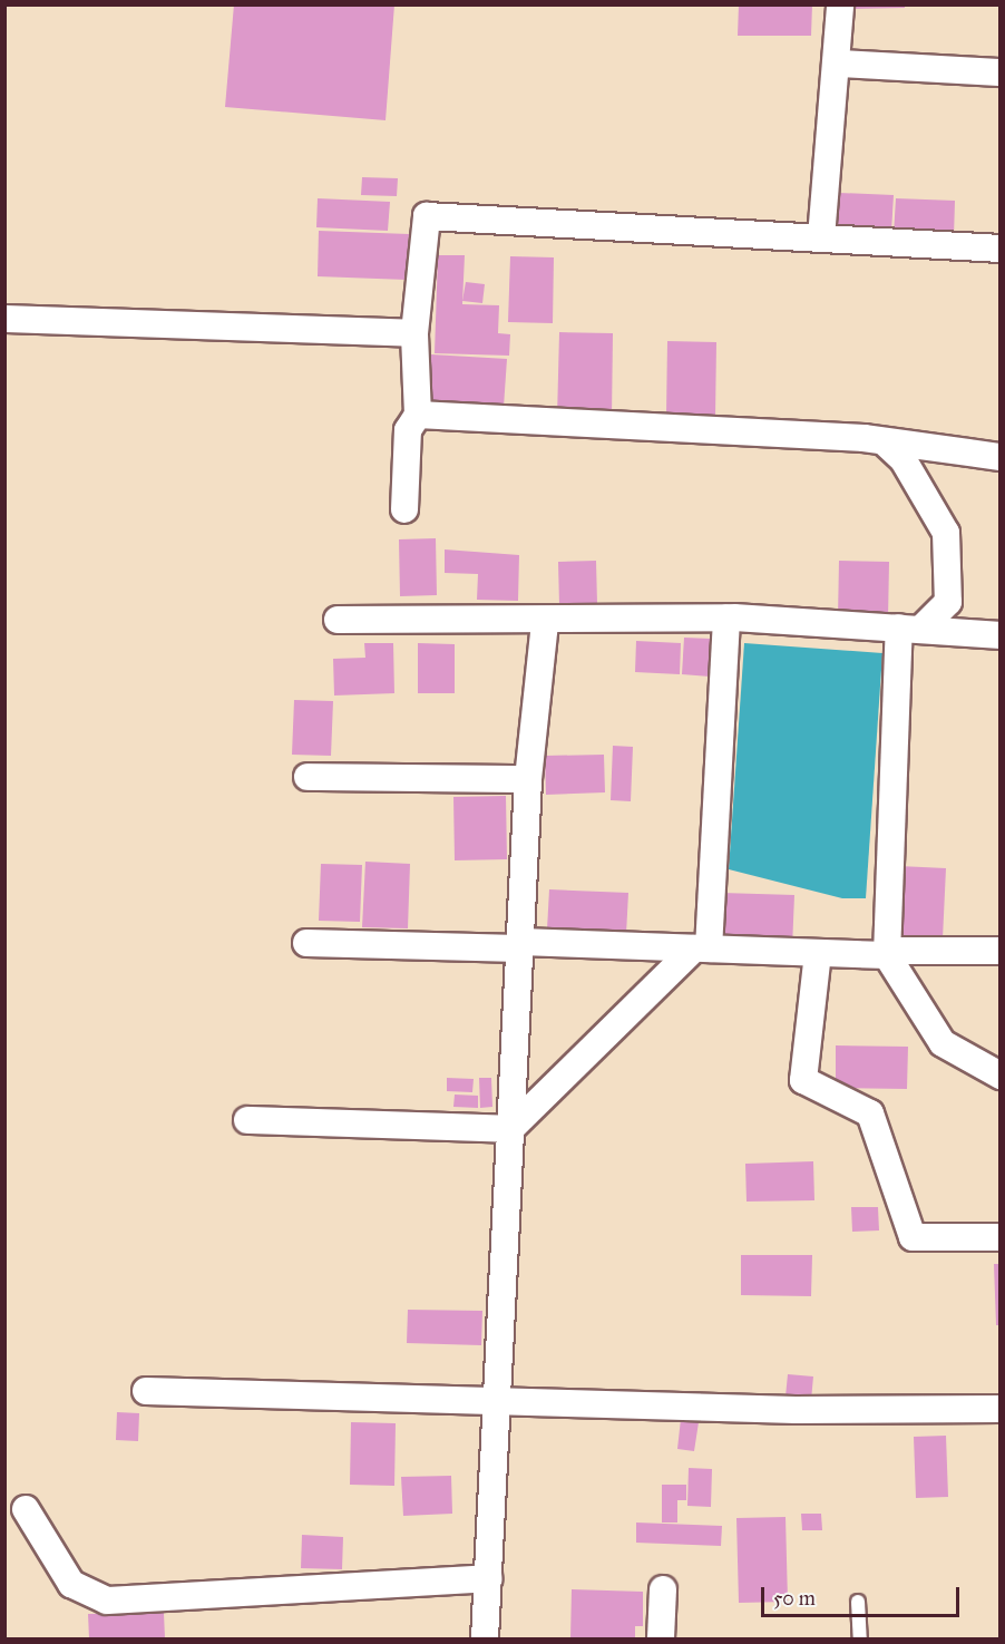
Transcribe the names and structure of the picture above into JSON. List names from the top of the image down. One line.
{"scale_bar":"50 m"}
